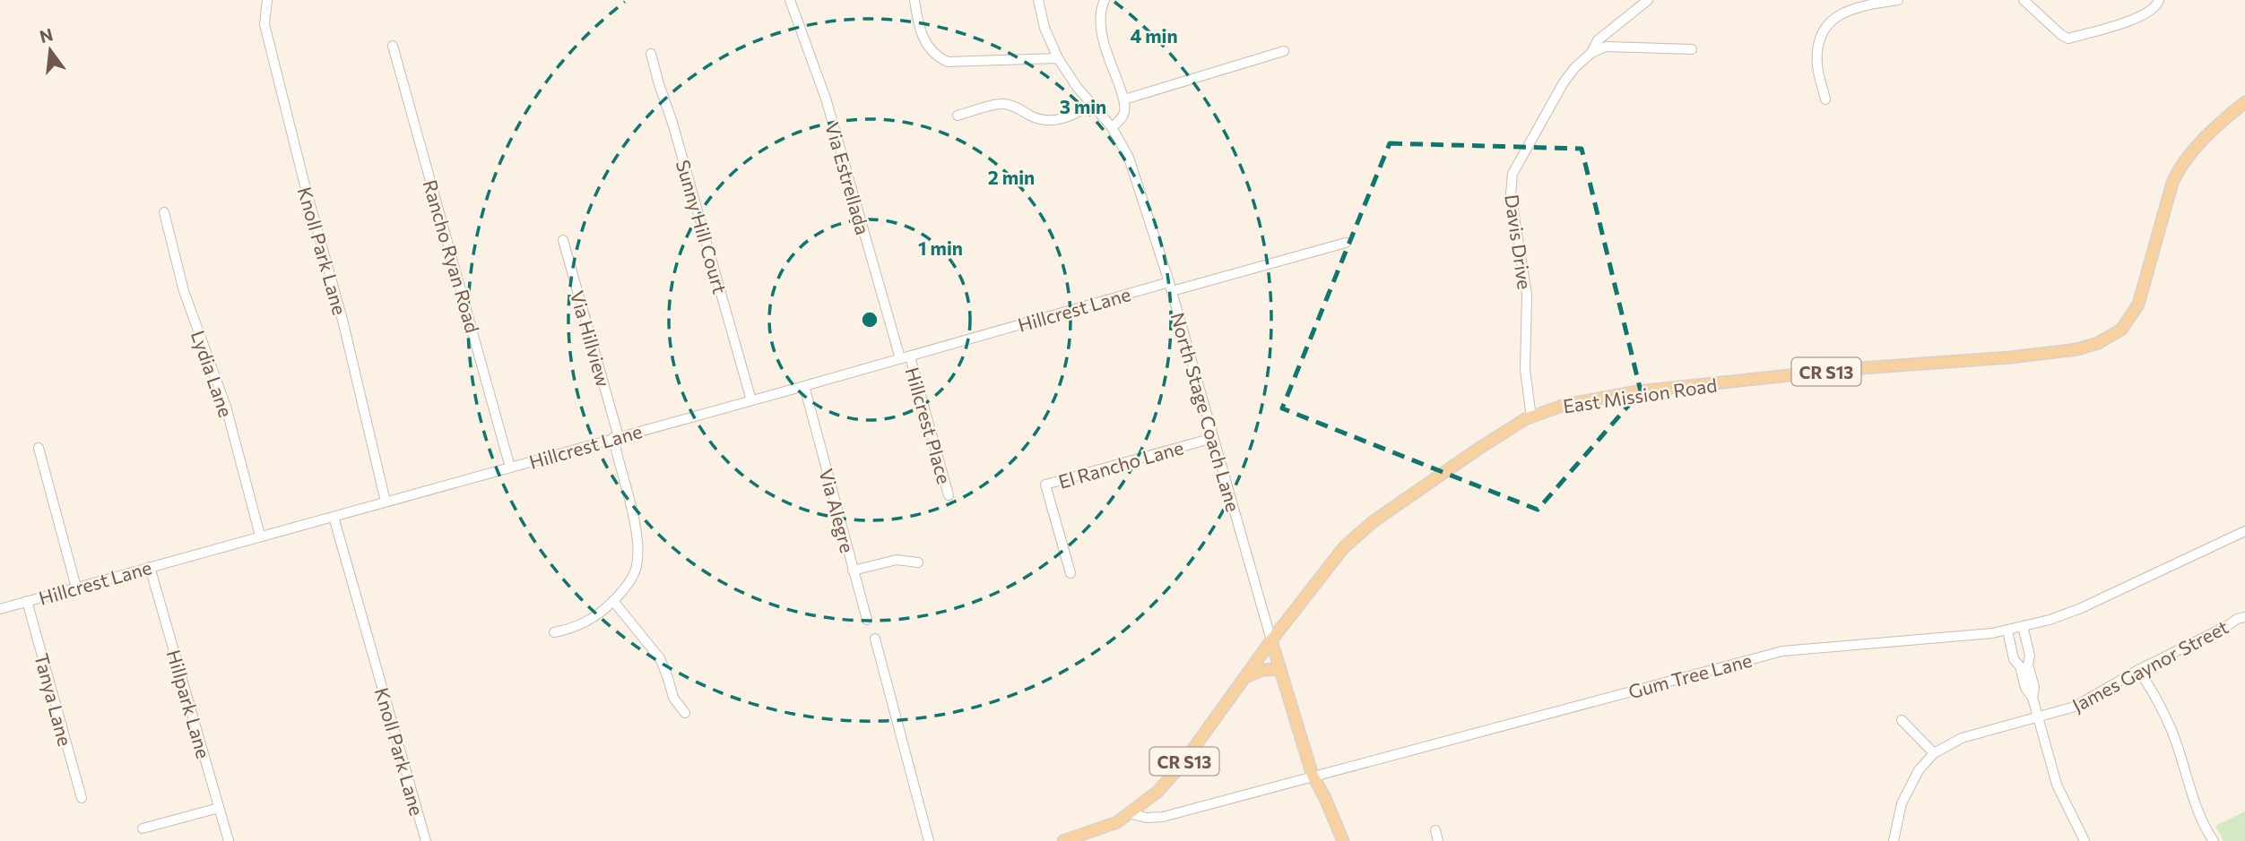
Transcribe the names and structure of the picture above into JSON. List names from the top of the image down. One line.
{"streets":{"main road":["CR S13","East Mission Road","North Stage Coach Lane"],"street":["Via Estrellada","Sunny Hill Court","Davis Drive","Knoll Park Lane","Rancho Ryan Road","Hillcrest Lane","Via Hillview","Lydia Lane","Hillcrest Place","El Rancho Lane","Via Alegre","James Gaynor Street","Gum Tree Lane","Tanya Lane","Hillpark Lane"]},"crossings":[["Via Estrellada","Hillcrest Lane"],["Via Estrellada","Hillcrest Place"],["Sunny Hill Court","Hillcrest Lane"],["Davis Drive","East Mission Road"],["Knoll Park Lane","Hillcrest Lane"],["Rancho Ryan Road","Hillcrest Lane"],["Hillcrest Lane","Via Hillview"],["Hillcrest Lane","Lydia Lane"],["Hillcrest Lane","North Stage Coach Lane"],["Hillcrest Lane","Hillcrest Place"],["Hillcrest Lane","Via Alegre"],["Hillcrest Lane","Tanya Lane"],["Hillcrest Lane","Hillpark Lane"],["East Mission Road","North Stage Coach Lane"],["East Mission Road","Gum Tree Lane"],["North Stage Coach Lane","El Rancho Lane"],["North Stage Coach Lane","Gum Tree Lane"]],"north":"top","rings":["4 min","3 min","2 min","1 min"]}
